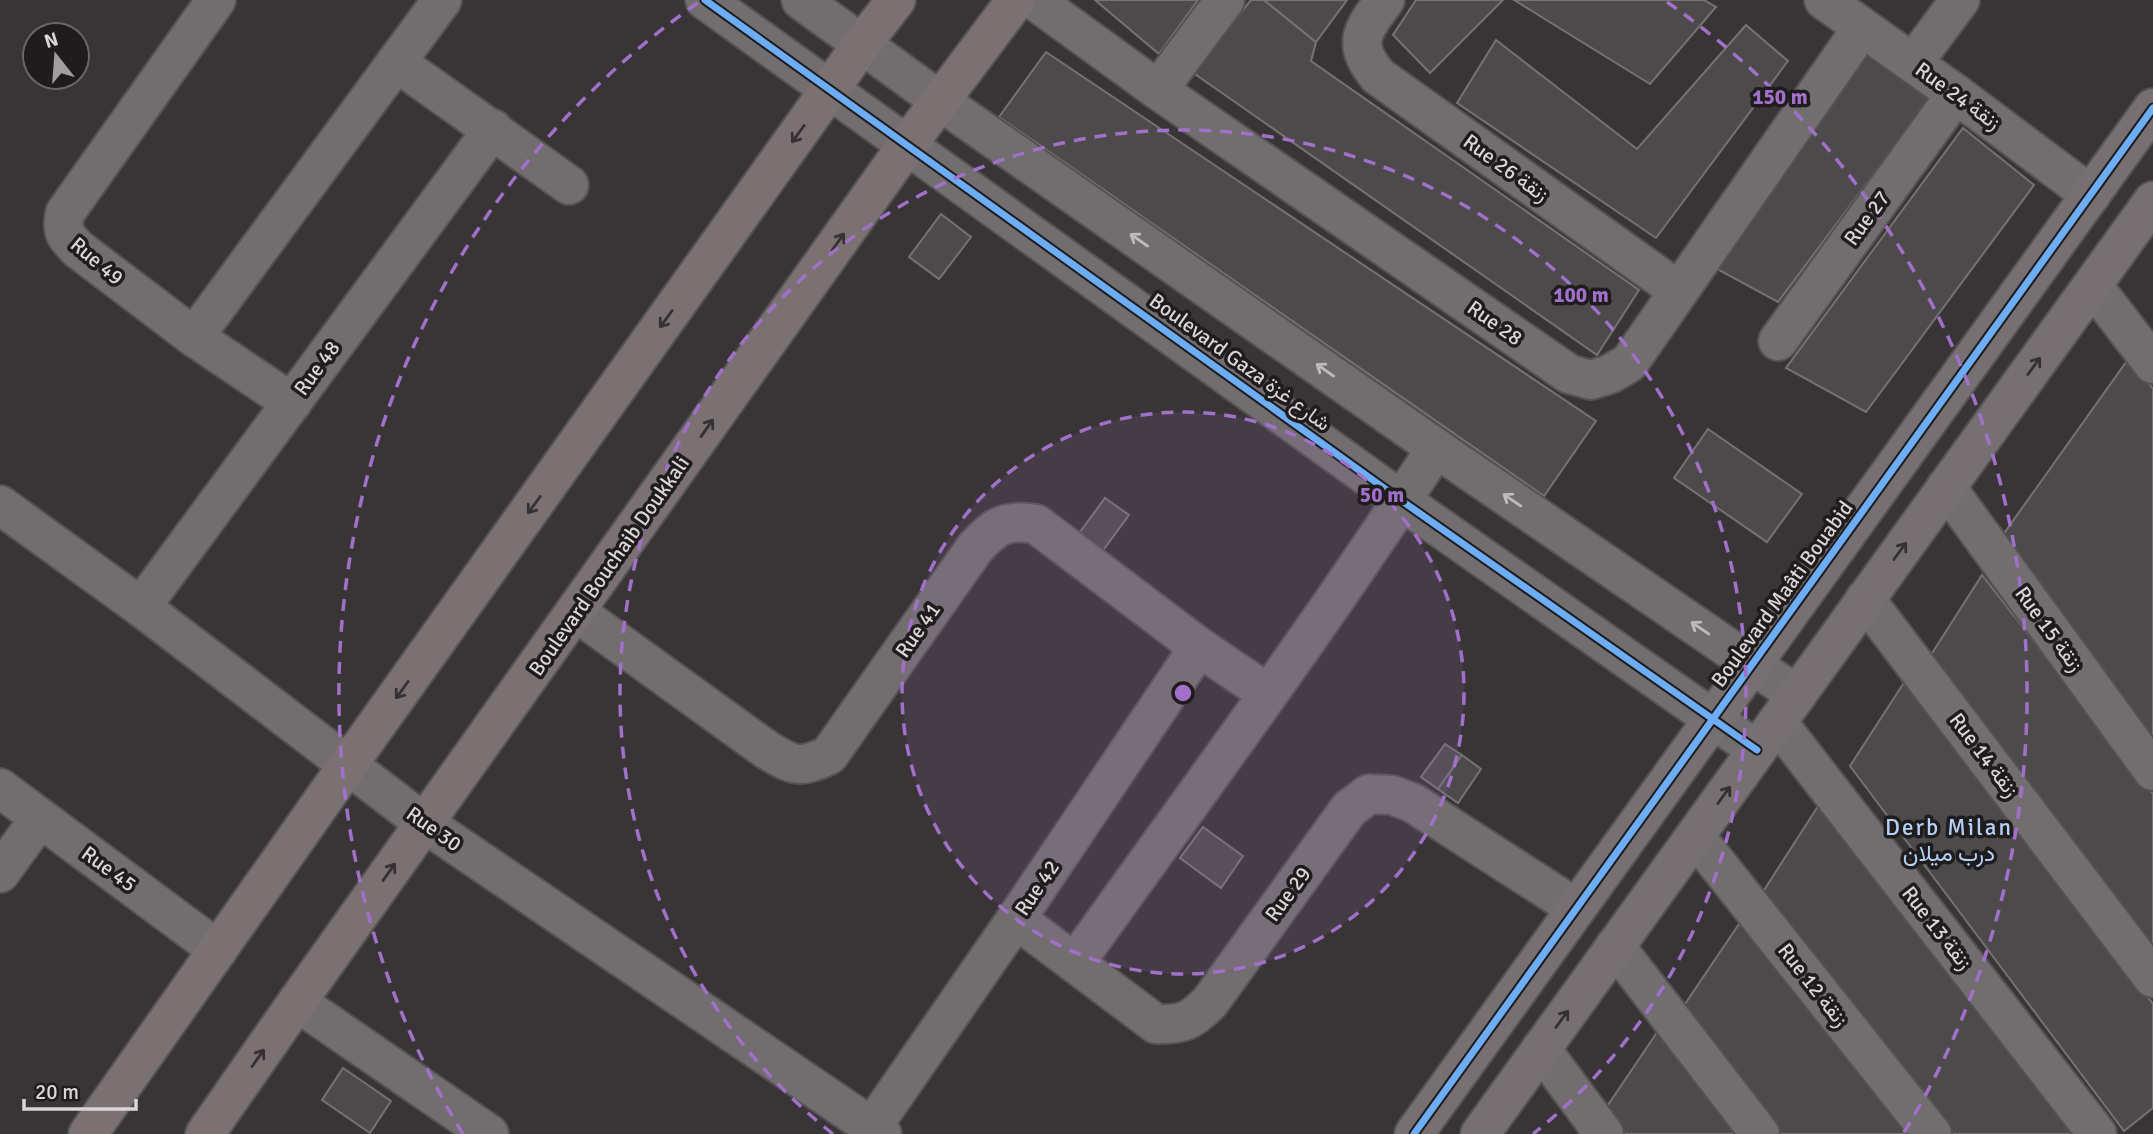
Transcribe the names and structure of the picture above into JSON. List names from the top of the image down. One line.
{"streets":{"main road":["Boulevard Bouchaib Doukkali"],"street":["Rue 24 زنقة","Rue 26 زنقة","Rue 27","Rue 49","Rue 28","Boulevard Gaza شارع غزة","Rue 48","Boulevard Maâti Bouabid","Rue 15 زنقة","Rue 41","Rue 14 زنقة","Rue 30","Rue 45","Rue 42","Rue 29","Rue 13 زنقة","Rue 12 زنقة"]},"crossings":[["Rue 24 زنقة","Rue 27"],["Rue 24 زنقة","Rue 28"],["Rue 24 زنقة","Boulevard Maâti Bouabid"],["Rue 26 زنقة","Rue 28"],["Rue 49","Rue 48"],["Boulevard Gaza شارع غزة","Boulevard Bouchaib Doukkali"],["Boulevard Gaza شارع غزة","Boulevard Maâti Bouabid"],["Boulevard Gaza شارع غزة","Rue 13 زنقة"],["Rue 48","Rue 30"],["Boulevard Bouchaib Doukkali","Rue 41"],["Boulevard Bouchaib Doukkali","Rue 30"],["Boulevard Maâti Bouabid","Rue 29"],["Rue 41","Rue 42"],["Rue 30","Rue 42"],["Rue 42","Rue 29"]],"districts":["Derb Milan درب ميلان"],"scale_bar":"20 m","north":"top","rings":["150 m","100 m","50 m"]}
